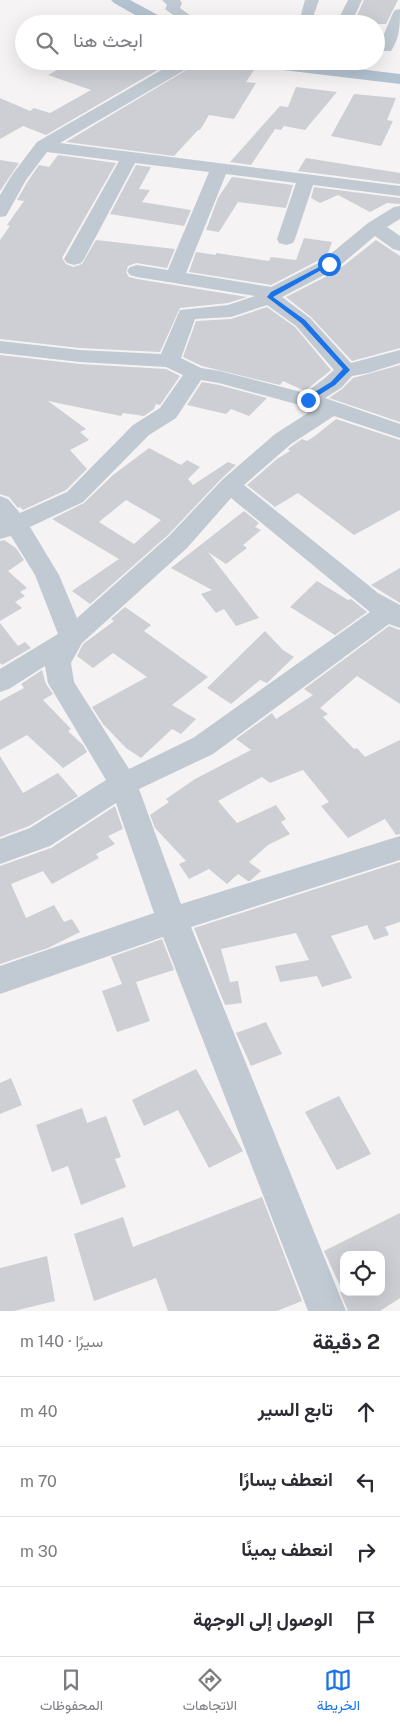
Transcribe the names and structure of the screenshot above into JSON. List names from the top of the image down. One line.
{"page":{"search":"ابحث هنا","heading":["2 دقيقة","سيرًا · 140 m"],"list":[["تابع السير","40 m"],["انعطف يسارًا","70 m"],["انعطف يمينًا","30 m"],"الوصول إلى الوجهة"],"nav":["الخريطة","الاتجاهات","المحفوظات"]}}
